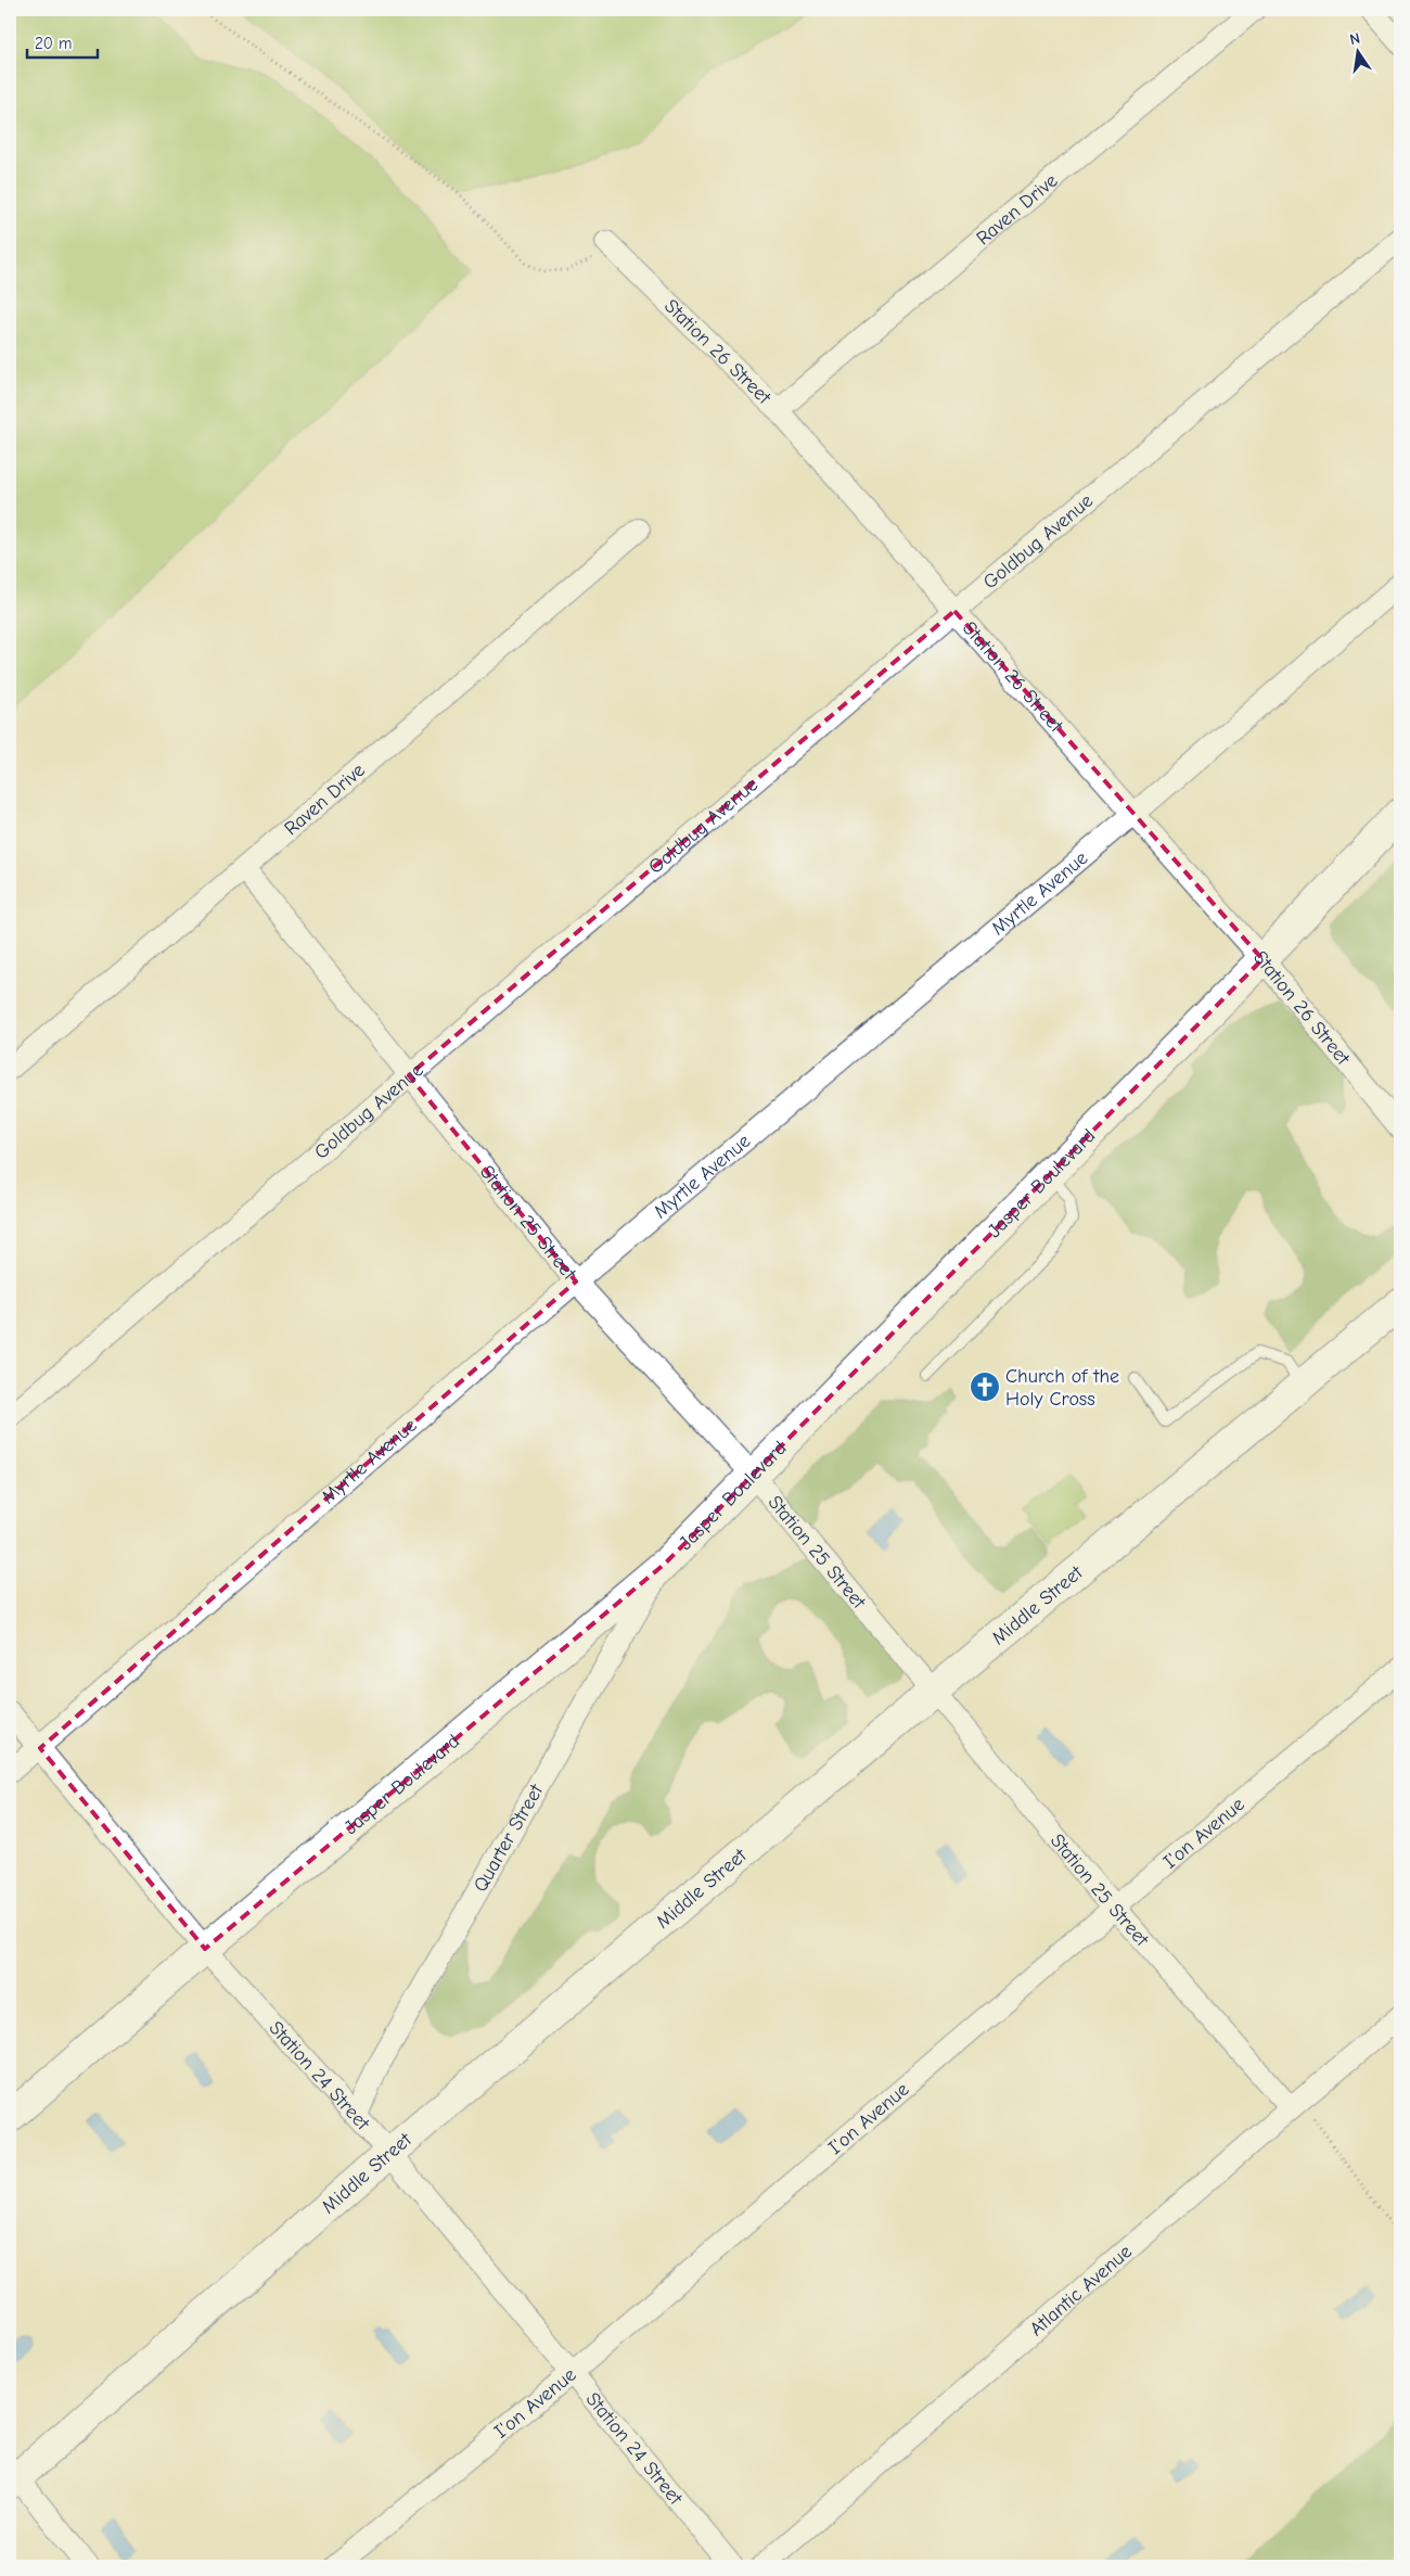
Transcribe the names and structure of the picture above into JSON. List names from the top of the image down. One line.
{"streets":{"main road":["Jasper Boulevard","Middle Street"],"street":["Raven Drive","Station 26 Street","Goldbug Avenue","Myrtle Avenue","Station 25 Street","I'on Avenue","Quarter Street","Station 24 Street","Atlantic Avenue"]},"crossings":[["Raven Drive","Station 26 Street"],["Raven Drive","Station 25 Street"],["Station 26 Street","Goldbug Avenue"],["Station 26 Street","Myrtle Avenue"],["Station 26 Street","Jasper Boulevard"],["Goldbug Avenue","Station 25 Street"],["Myrtle Avenue","Station 25 Street"],["Myrtle Avenue","Station 24 Street"],["Jasper Boulevard","Station 25 Street"],["Jasper Boulevard","Quarter Street"],["Jasper Boulevard","Station 24 Street"],["Station 25 Street","Middle Street"],["Station 25 Street","I'on Avenue"],["Station 25 Street","Atlantic Avenue"],["Middle Street","Station 24 Street"],["I'on Avenue","Station 24 Street"],["Quarter Street","Station 24 Street"]],"places":{"church":["Church of the Holy Cross"]},"scale_bar":"20 m","north":"top"}
